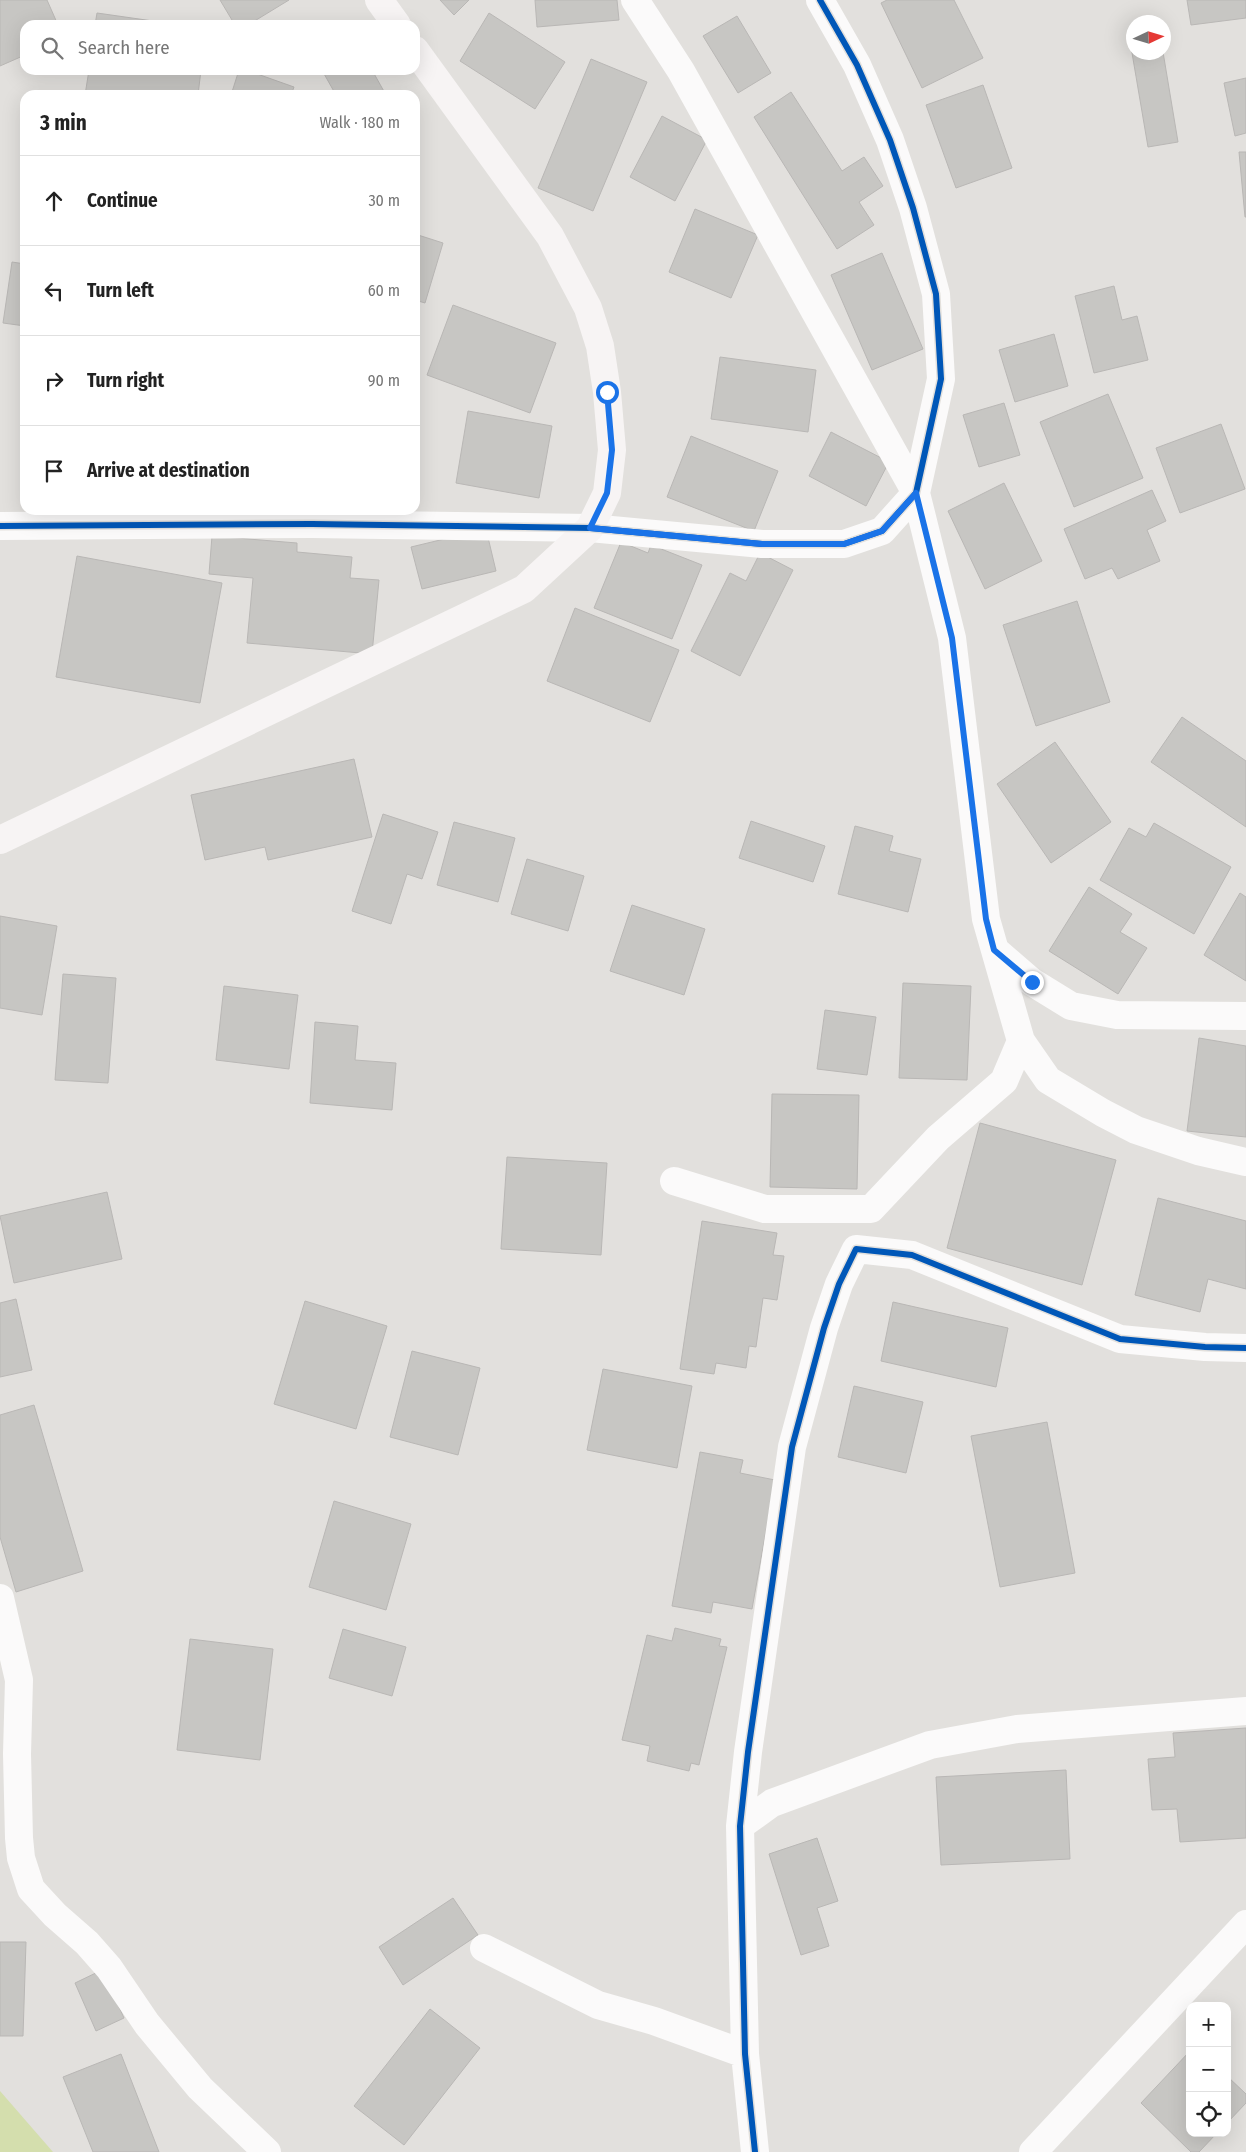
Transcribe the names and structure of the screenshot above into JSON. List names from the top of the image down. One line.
{"north":"right","page":{"search":"Search here","heading":["3 min","Walk · 180 m"],"list":[["Continue","30 m"],["Turn left","60 m"],["Turn right","90 m"],"Arrive at destination"],"map_buttons":["+","−"]}}
